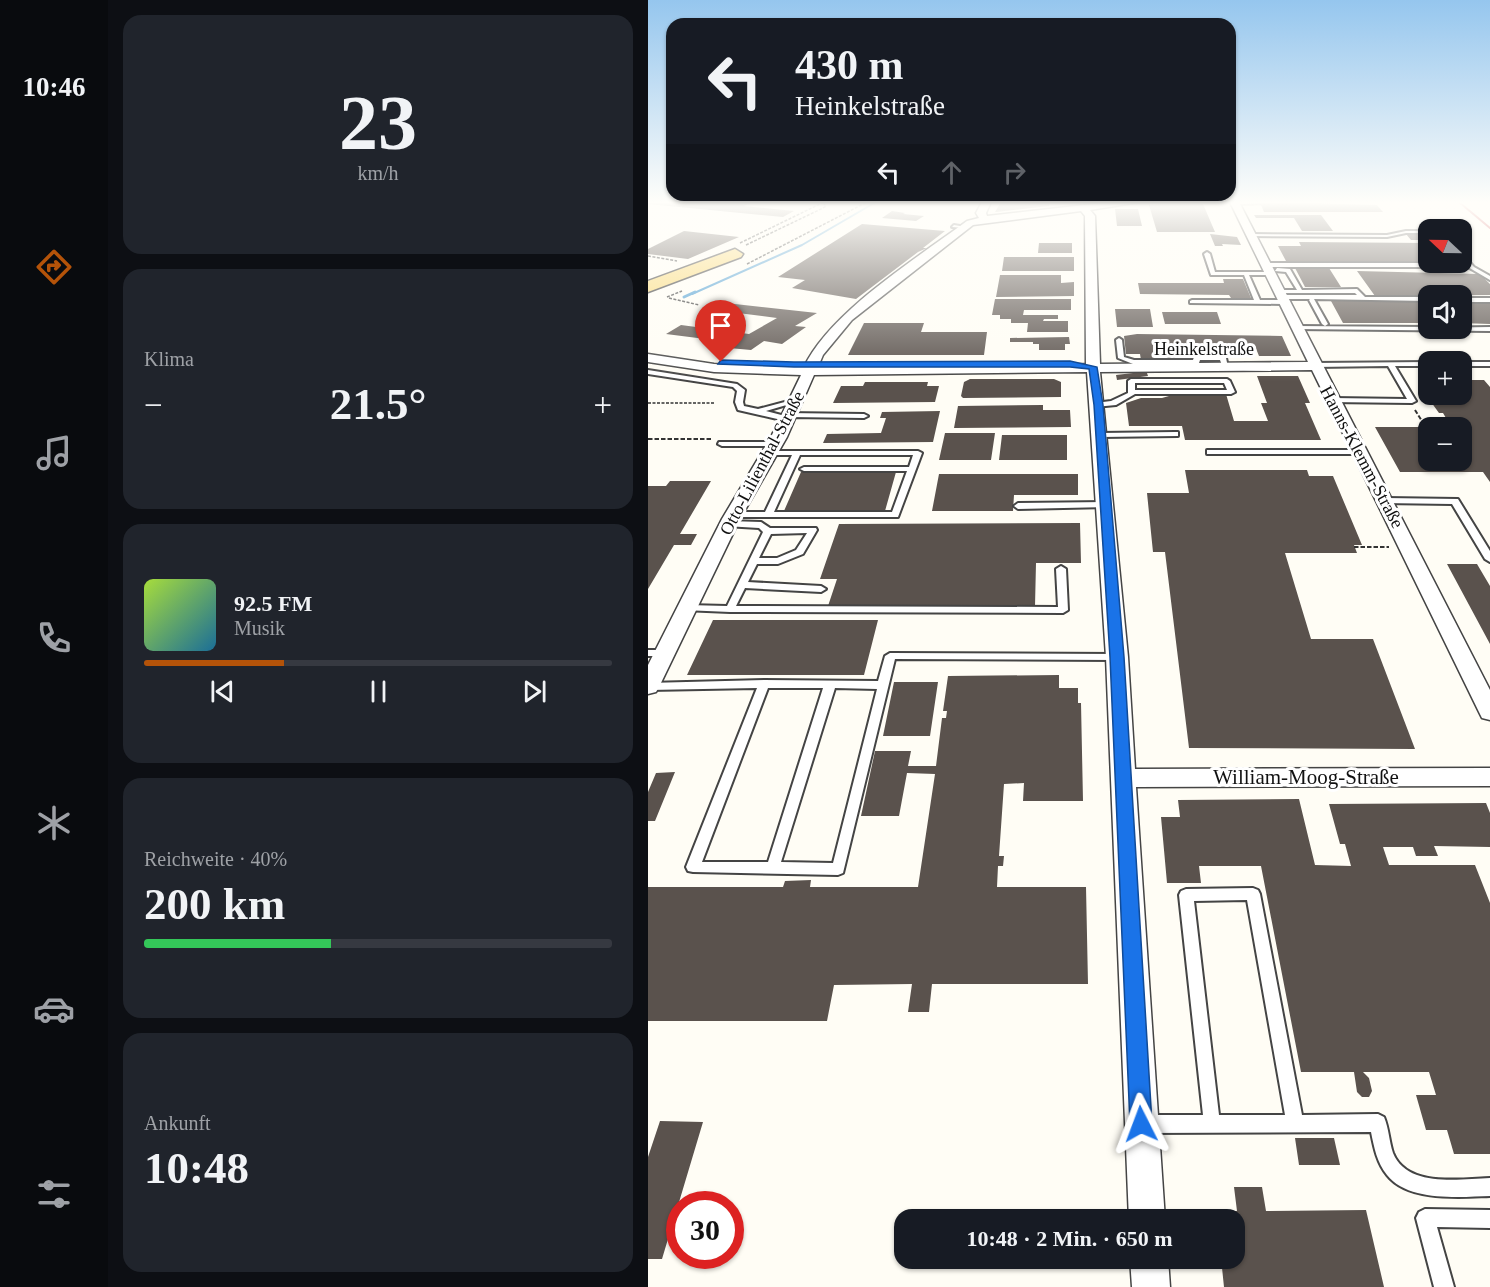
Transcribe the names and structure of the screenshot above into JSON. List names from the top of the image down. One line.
{"streets":{"street":["Heinkelstraße","Hanns-Klemm-Straße","Otto-Lilienthal-Straße","William-Moog-Straße"]},"crossings":[["Heinkelstraße","Hanns-Klemm-Straße"],["Heinkelstraße","Otto-Lilienthal-Straße"]],"north":"left","page":{"tabs":"10:46","tile":[["23","km/h"],"Klima",["Reichweite · 40%","200 km"],["Ankunft","10:48"]],"turn":["430 m","Heinkelstraße"],"map_buttons":["+","−"],"heat":["−","21.5°","+"],"song":["92.5 FM","Musik"],"limit":"30","trip":"10:48 · 2 Min. · 650 m"}}
